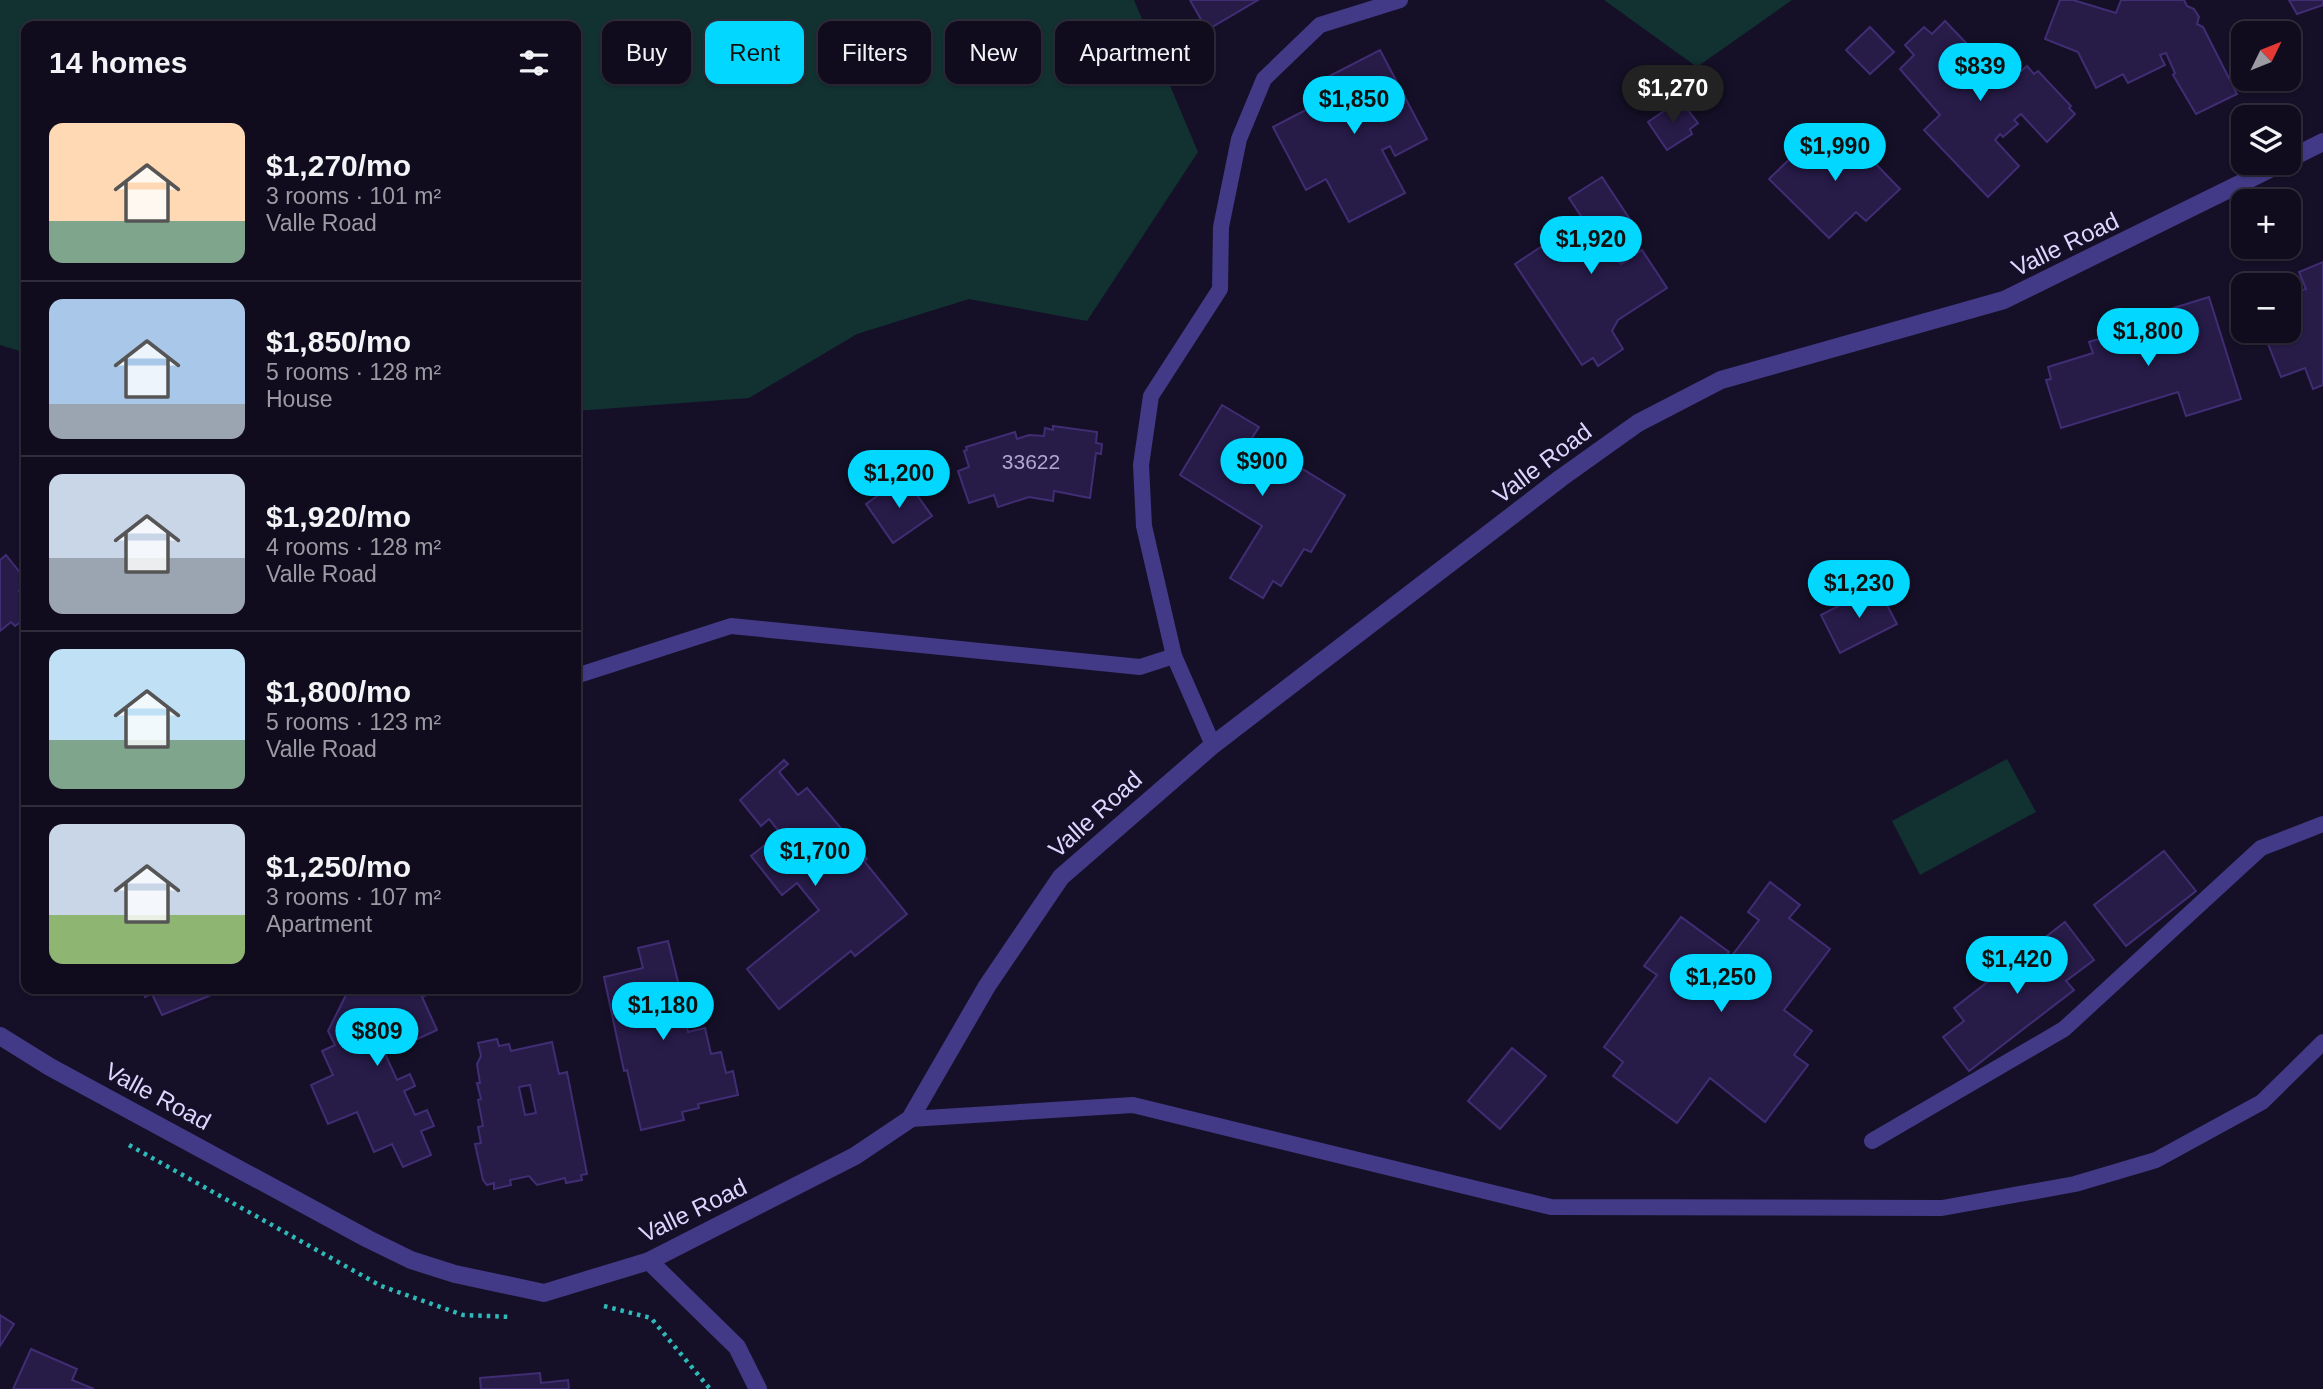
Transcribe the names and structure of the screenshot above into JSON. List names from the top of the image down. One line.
{"streets":{"street":["Valle Road"]},"house_numbers":["33622"],"north":"top right","page":{"map_buttons":["+","−"],"chip":["Buy","Rent","Filters","New","Apartment"],"heading":"14 homes","price":["$839","$1,270","$1,850","$1,990","$1,920","$1,800","$900","$1,200","$1,230","$1,700","$1,420","$1,250","$1,180","$809"],"list":[{"name":"$1,270/mo","note":"3 rooms · 101 m² · Valle Road"},{"name":"$1,850/mo","note":"5 rooms · 128 m² · House"},{"name":"$1,920/mo","note":"4 rooms · 128 m² · Valle Road"},{"name":"$1,800/mo","note":"5 rooms · 123 m² · Valle Road"},{"name":"$1,250/mo","note":"3 rooms · 107 m² · Apartment"}]}}
